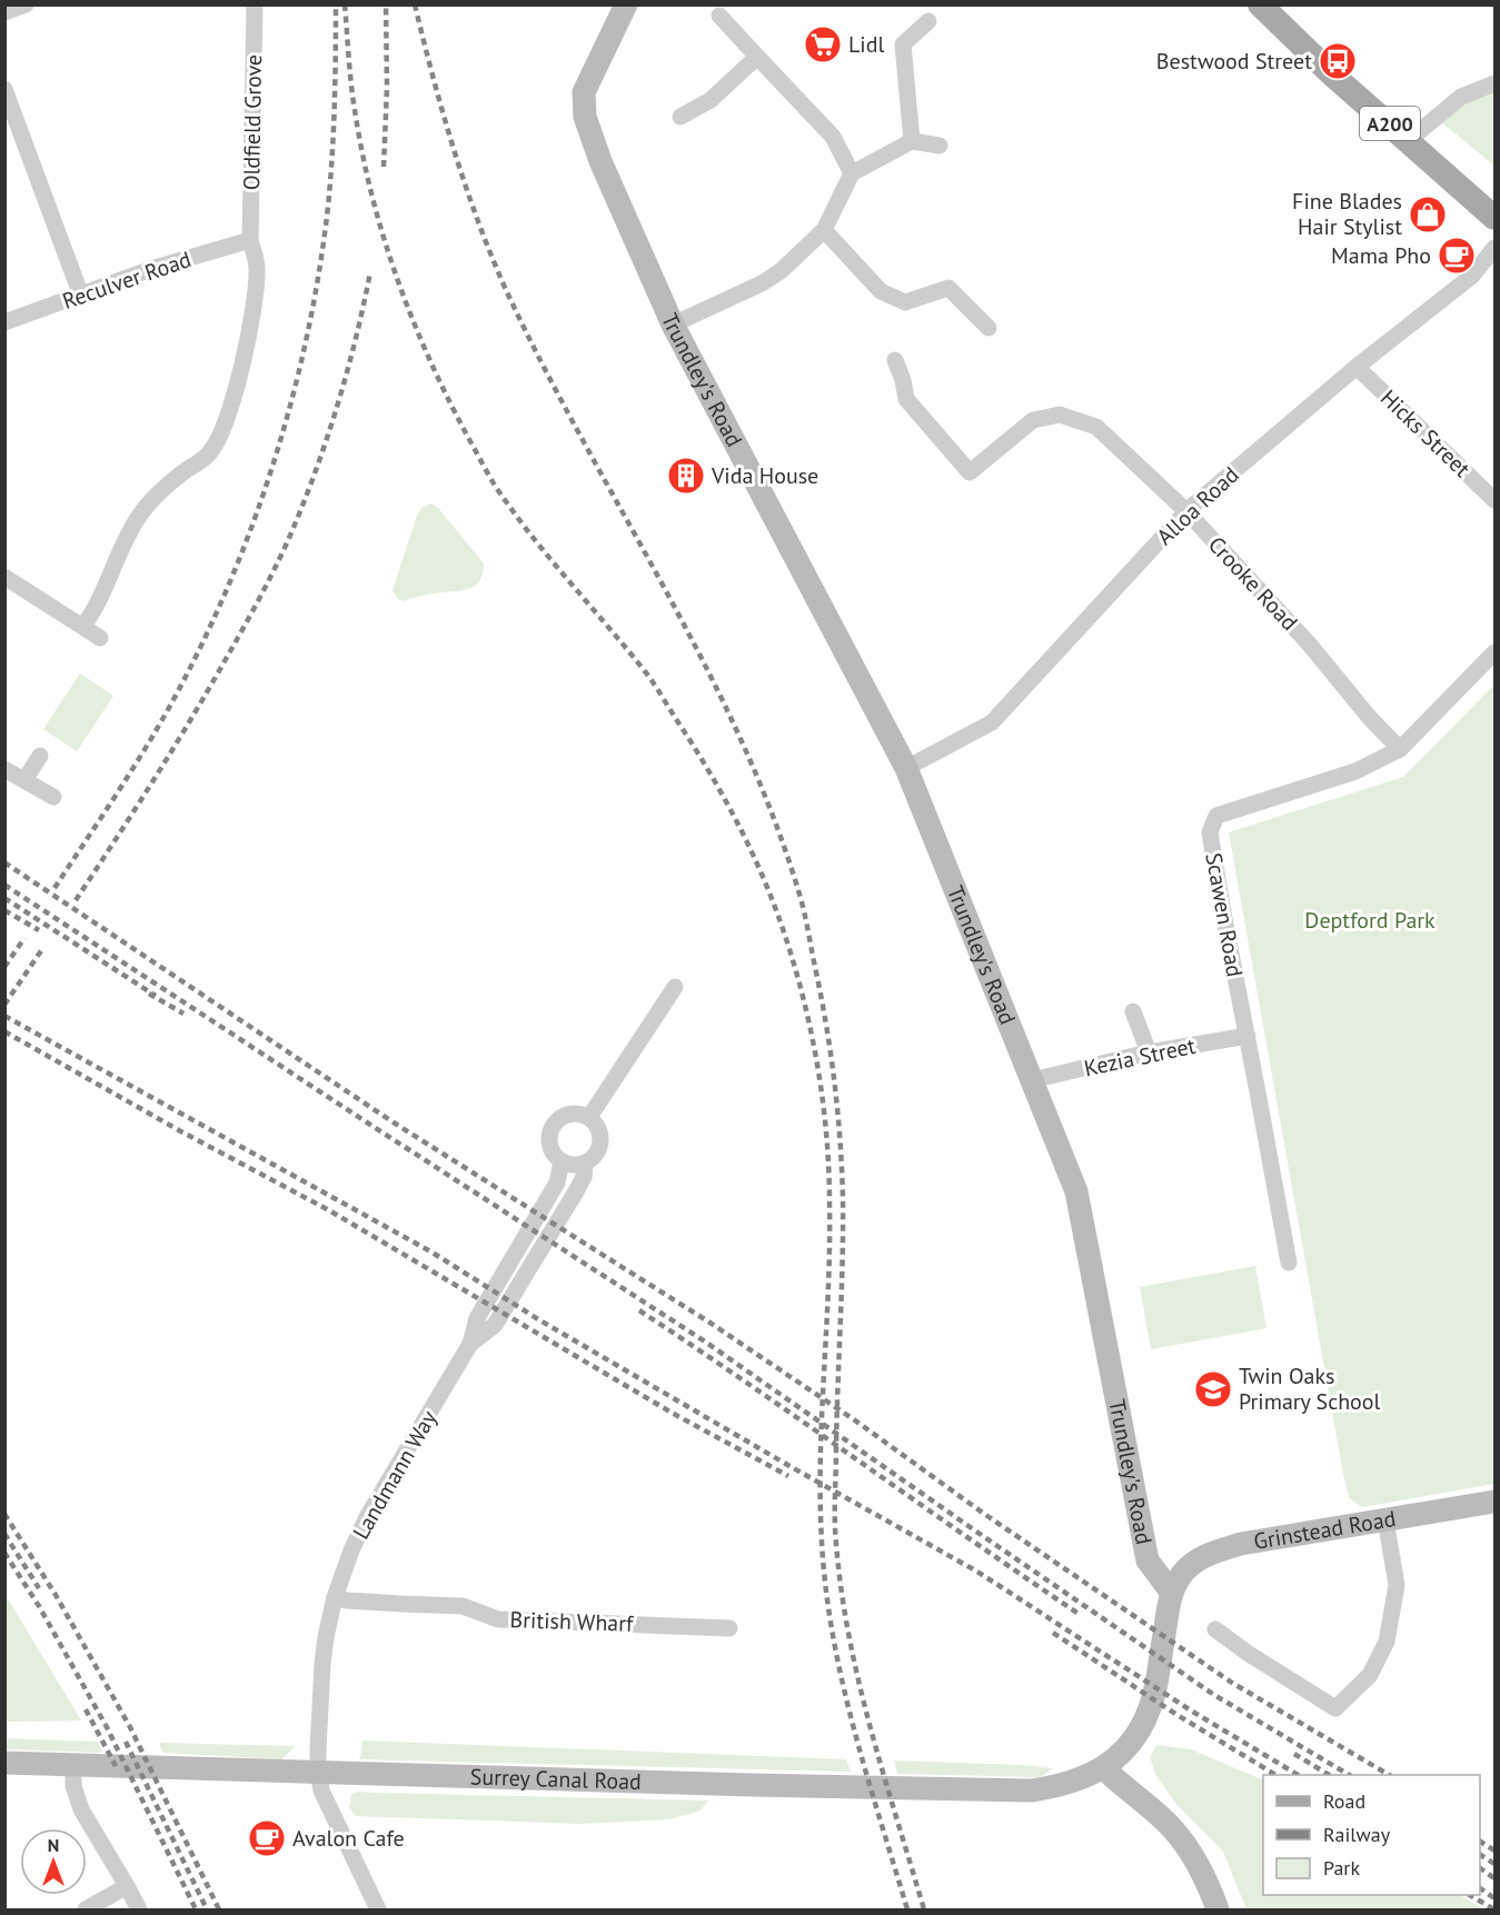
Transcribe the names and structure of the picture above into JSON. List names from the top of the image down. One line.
{"streets":{"main road":["A200","Trundley's Road","Grinstead Road","Surrey Canal Road"],"street":["Oldfield Grove","Reculver Road","Hicks Street","Alloa Road","Crooke Road","Scawen Road","Kezia Street","Landmann Way","British Wharf"]},"crossings":[["Oldfield Grove","Reculver Road"],["Trundley's Road","Alloa Road"],["Trundley's Road","Kezia Street"],["Trundley's Road","Grinstead Road"],["Hicks Street","Alloa Road"],["Alloa Road","Crooke Road"],["Crooke Road","Scawen Road"],["Scawen Road","Kezia Street"],["Landmann Way","British Wharf"],["Landmann Way","Surrey Canal Road"]],"parks":["Deptford Park"],"places":{"supermarket":["Lidl"],"bus stop":["Bestwood Street"],"shop":["Fine Blades Hair Stylist"],"cafe":["Mama Pho","Avalon Cafe"],"building":["Vida House"],"school or university":["Twin Oaks Primary School"]},"legend":["Road","Railway","Park"],"north":"top"}
